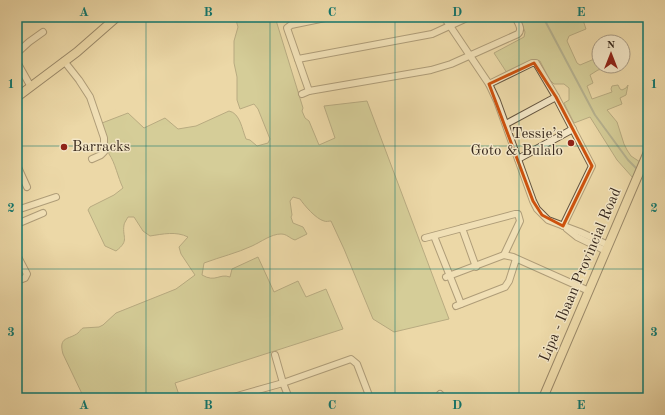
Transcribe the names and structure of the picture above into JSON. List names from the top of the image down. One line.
{"streets":{"main road":["Lipa - Ibaan Provincial Road"]},"places":["Tessie’s Goto & Bulalo","Barracks"],"north":"top","grid":{"columns":["A","B","C","D","E"],"rows":["1","2","3"]}}
